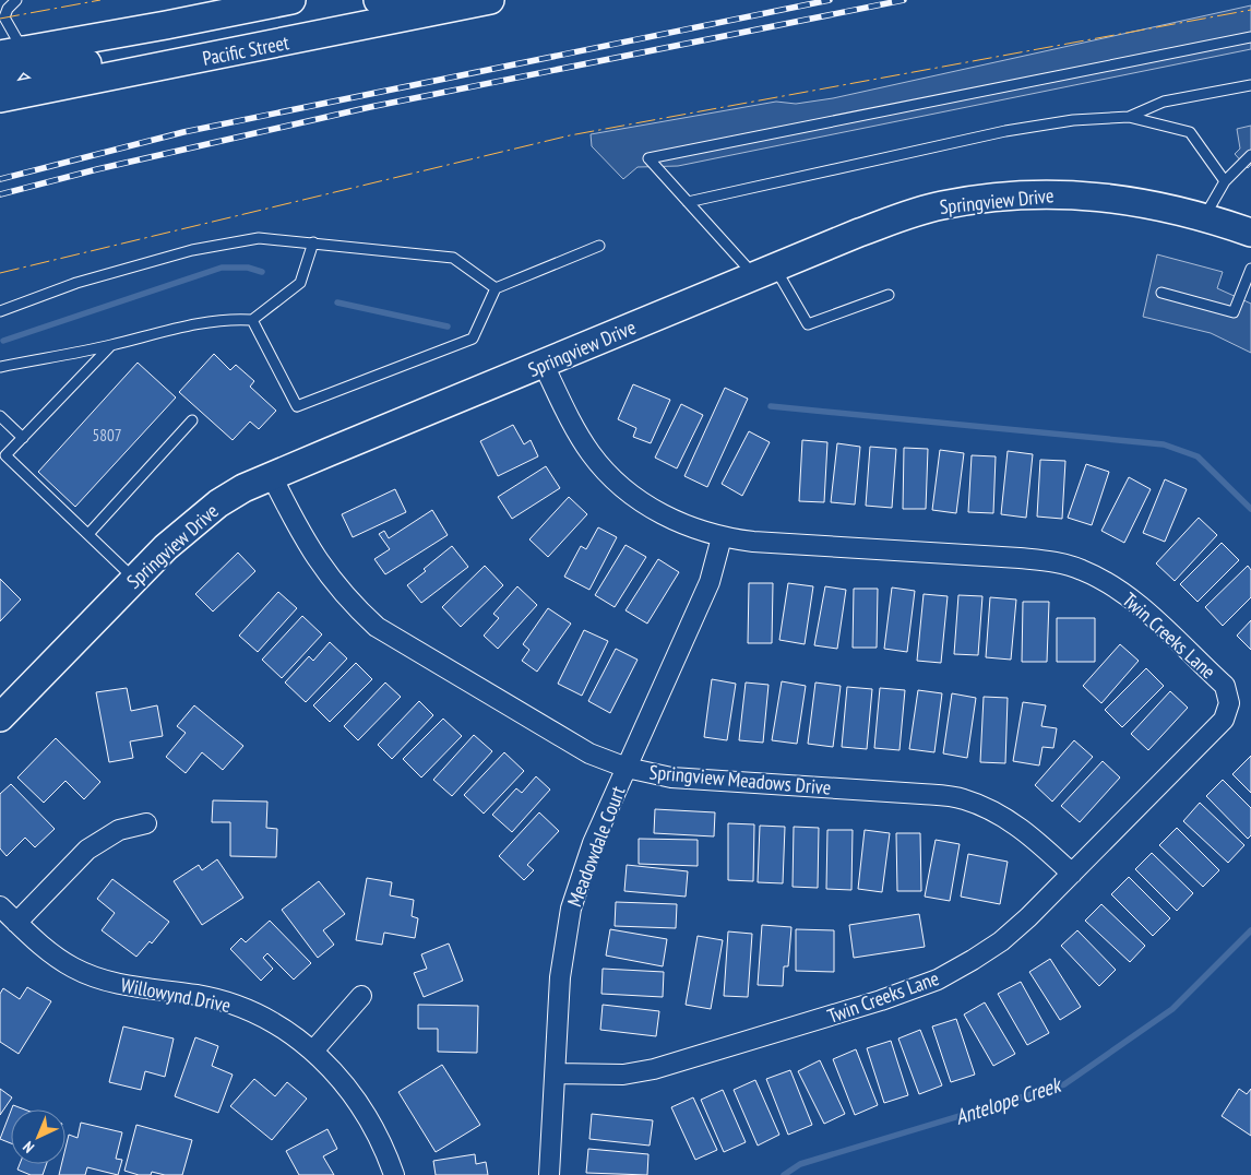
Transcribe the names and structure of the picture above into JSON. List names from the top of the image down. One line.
{"streets":{"street":["Pacific Street","Springview Drive","Twin Creeks Lane","Springview Meadows Drive","Meadowdale Court","Willowynd Drive"]},"crossings":[["Springview Drive","Twin Creeks Lane"],["Springview Drive","Springview Meadows Drive"],["Twin Creeks Lane","Springview Meadows Drive"],["Twin Creeks Lane","Meadowdale Court"],["Springview Meadows Drive","Meadowdale Court"]],"water":["Antelope Creek"],"house_numbers":["5807"],"north":"bottom left"}
